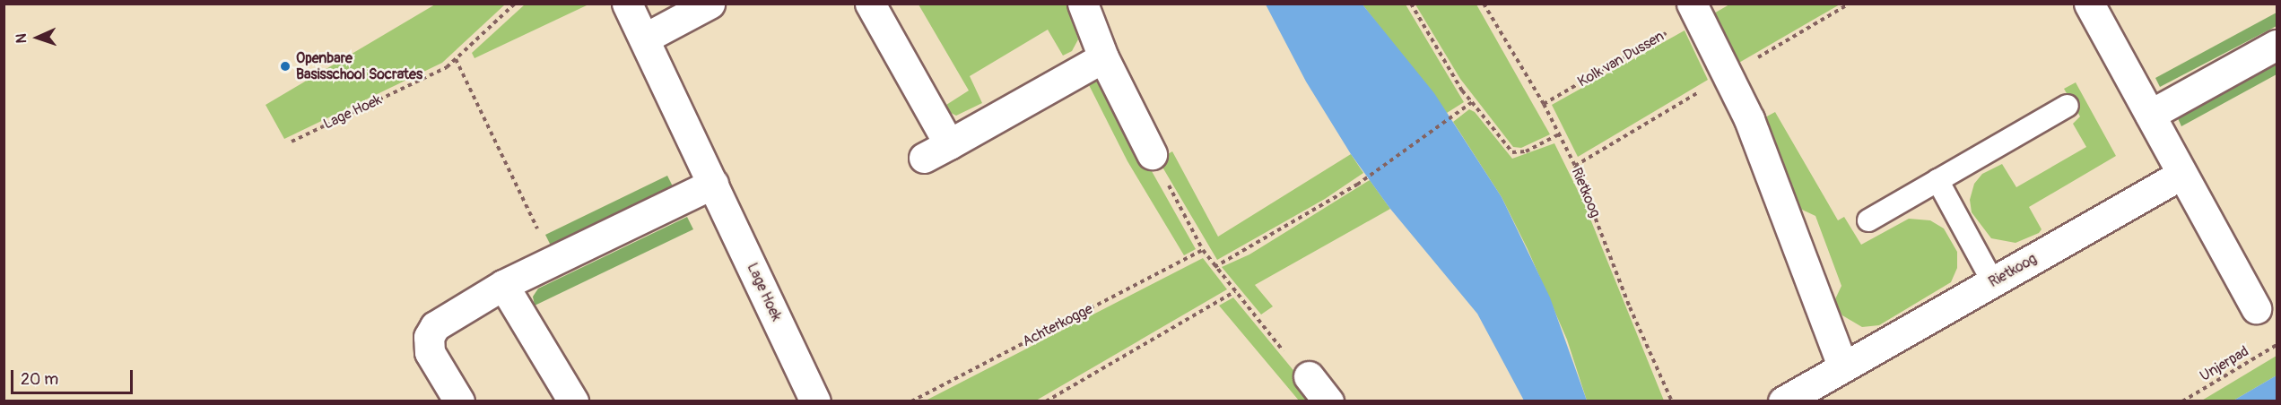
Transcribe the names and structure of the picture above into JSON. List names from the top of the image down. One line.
{"streets":{"street":["Lage Hoek","Rietkoog"],"path":["Kolk van Dussen","Achterkogge","Unjerpad"]},"places":["Openbare Basisschool Socrates"],"scale_bar":"20 m","north":"left"}
